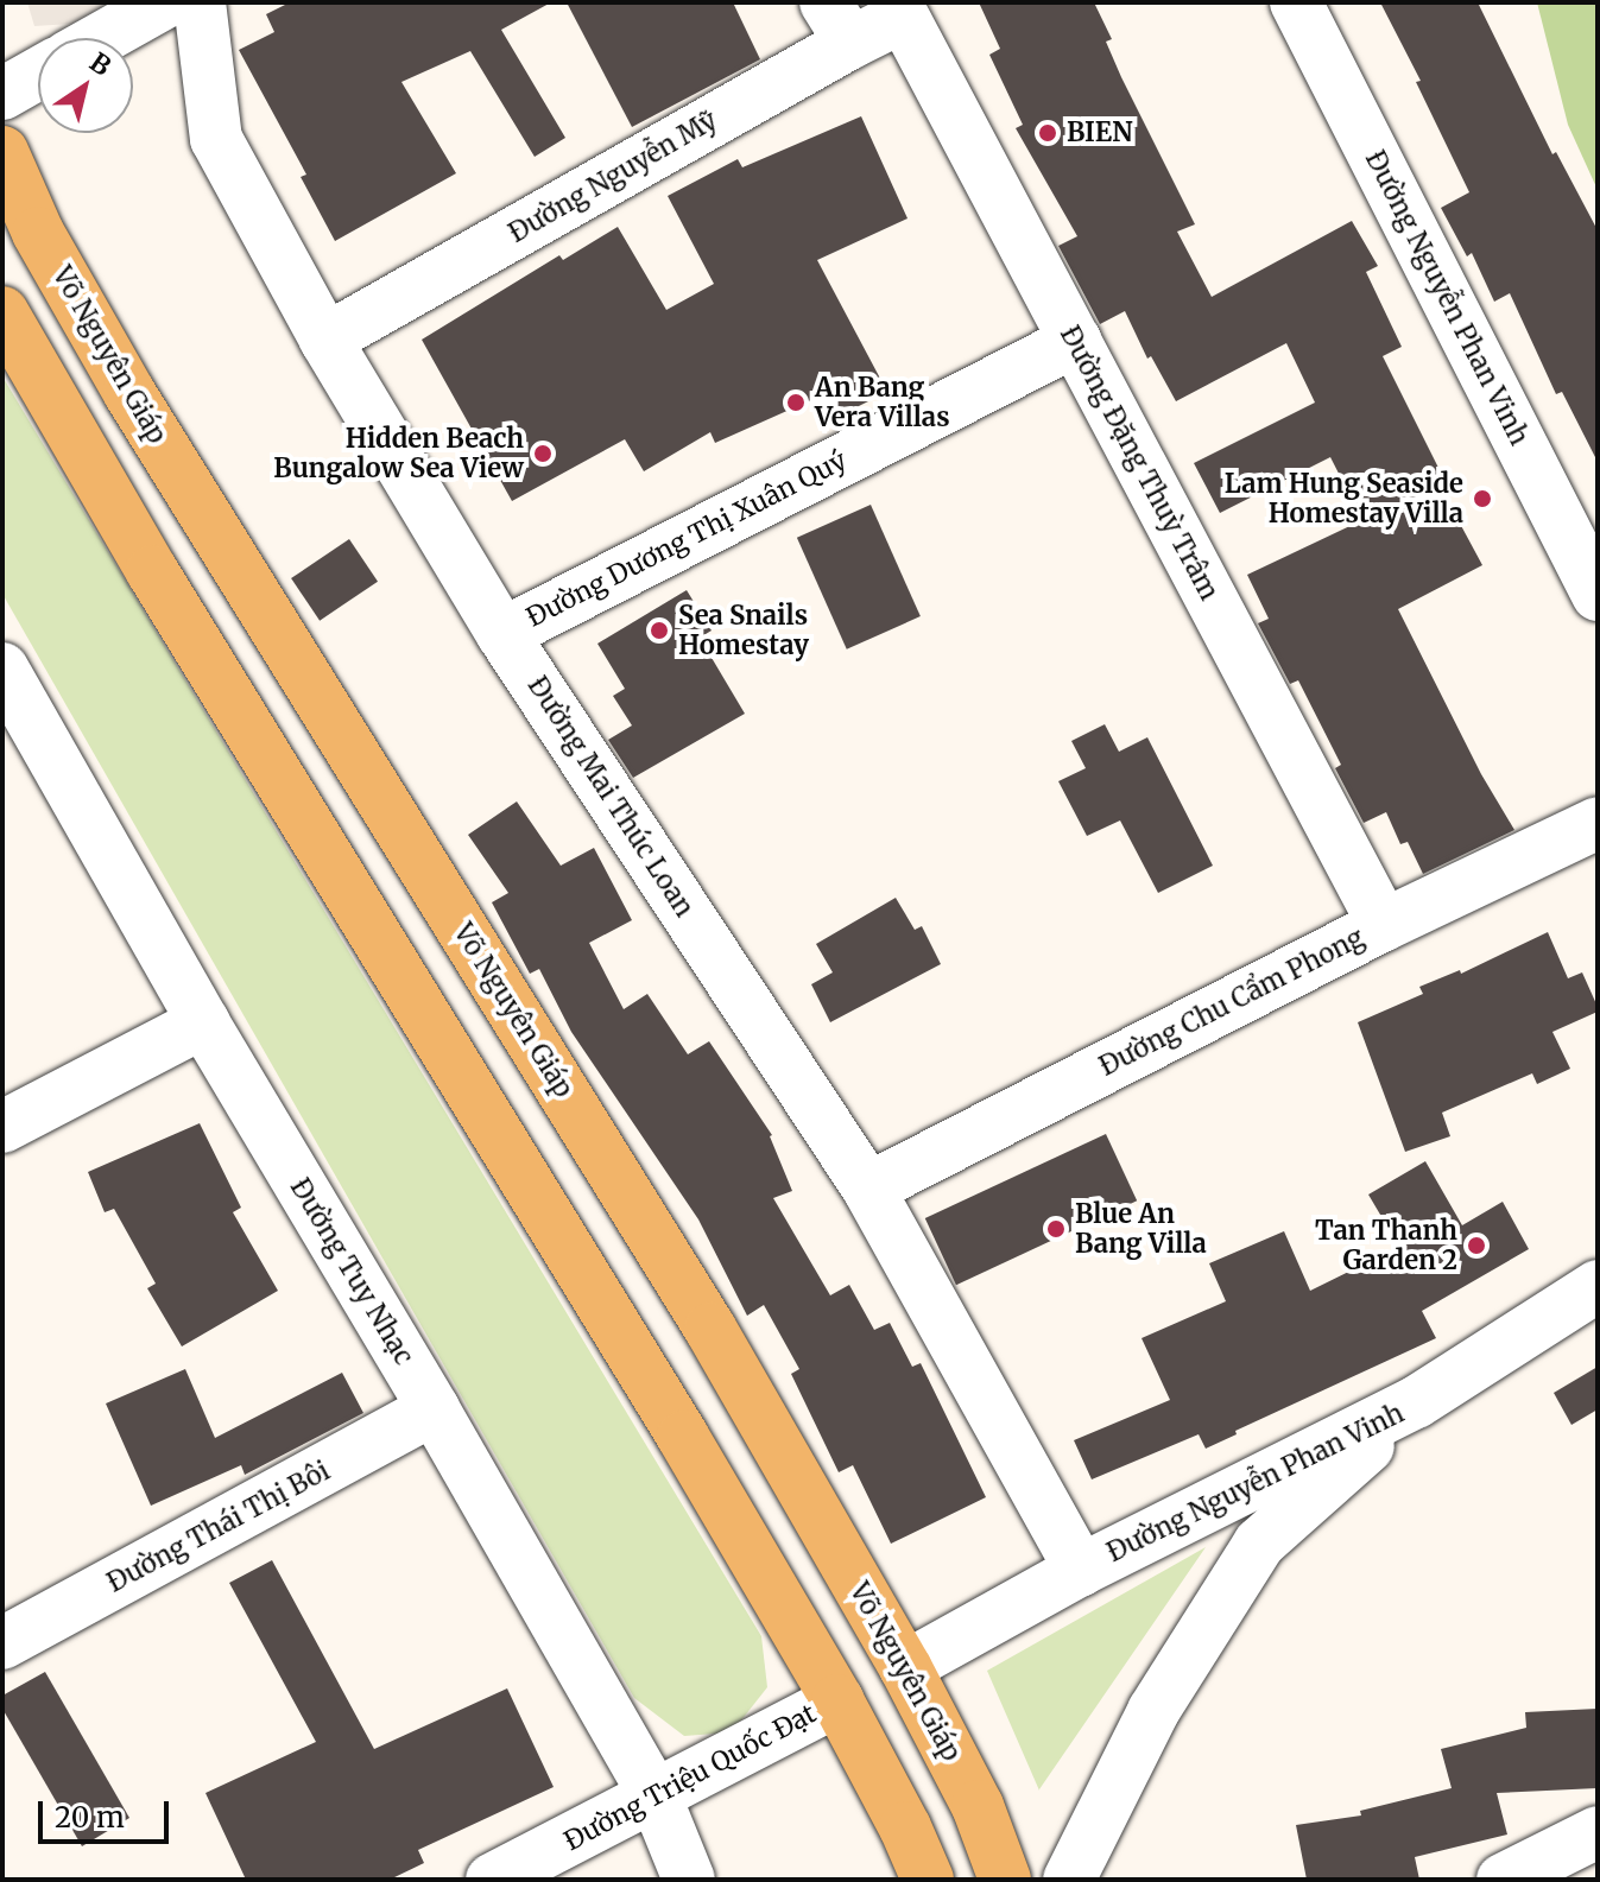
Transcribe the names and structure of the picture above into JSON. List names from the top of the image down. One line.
{"streets":{"main road":["Võ Nguyên Giáp"],"street":["Đường Nguyễn Mỹ","Đường Nguyễn Phan Vinh","Đường Đặng Thuỳ Trâm","Đường Dương Thị Xuân Quý","Đường Mai Thúc Loan","Đường Chu Cẩm Phong","Đường Tuy Nhạc","Đường Thái Thị Bôi","Đường Triệu Quốc Đạt"]},"crossings":[["Đường Nguyễn Mỹ","Đường Đặng Thuỳ Trâm"],["Đường Nguyễn Mỹ","Đường Mai Thúc Loan"],["Đường Nguyễn Phan Vinh","Võ Nguyên Giáp"],["Đường Nguyễn Phan Vinh","Đường Mai Thúc Loan"],["Đường Đặng Thuỳ Trâm","Đường Dương Thị Xuân Quý"],["Đường Đặng Thuỳ Trâm","Đường Chu Cẩm Phong"],["Đường Dương Thị Xuân Quý","Đường Mai Thúc Loan"],["Đường Mai Thúc Loan","Đường Chu Cẩm Phong"],["Đường Tuy Nhạc","Đường Thái Thị Bôi"],["Đường Tuy Nhạc","Đường Triệu Quốc Đạt"]],"places":["BIEN","An Bang Vera Villas","Hidden Beach Bungalow Sea View","Lam Hung Seaside Homestay Villa","Sea Snails Homestay","Blue An Bang Villa","Tan Thanh Garden 2"],"scale_bar":"20 m","north":"top right"}
